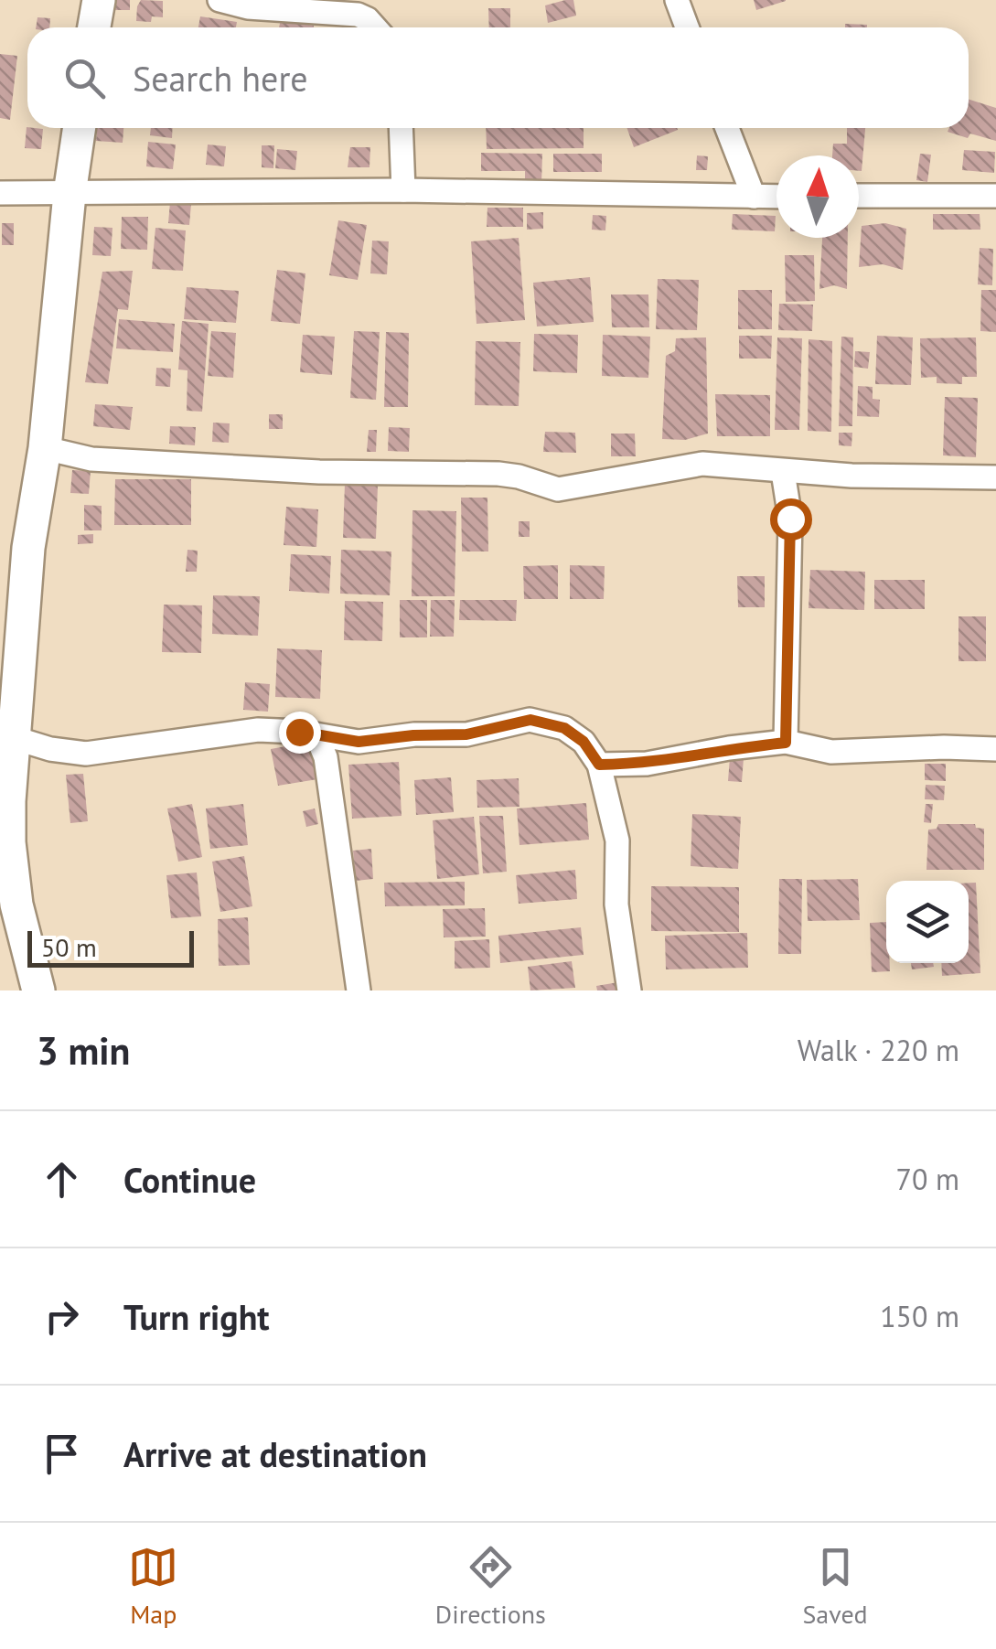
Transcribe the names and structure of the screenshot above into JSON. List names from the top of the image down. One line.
{"scale_bar":"50 m","north":"top","page":{"search":"Search here","scale":"50 m","heading":["3 min","Walk · 220 m"],"list":[["Continue","70 m"],["Turn right","150 m"],"Arrive at destination"],"nav":["Map","Directions","Saved"]}}
